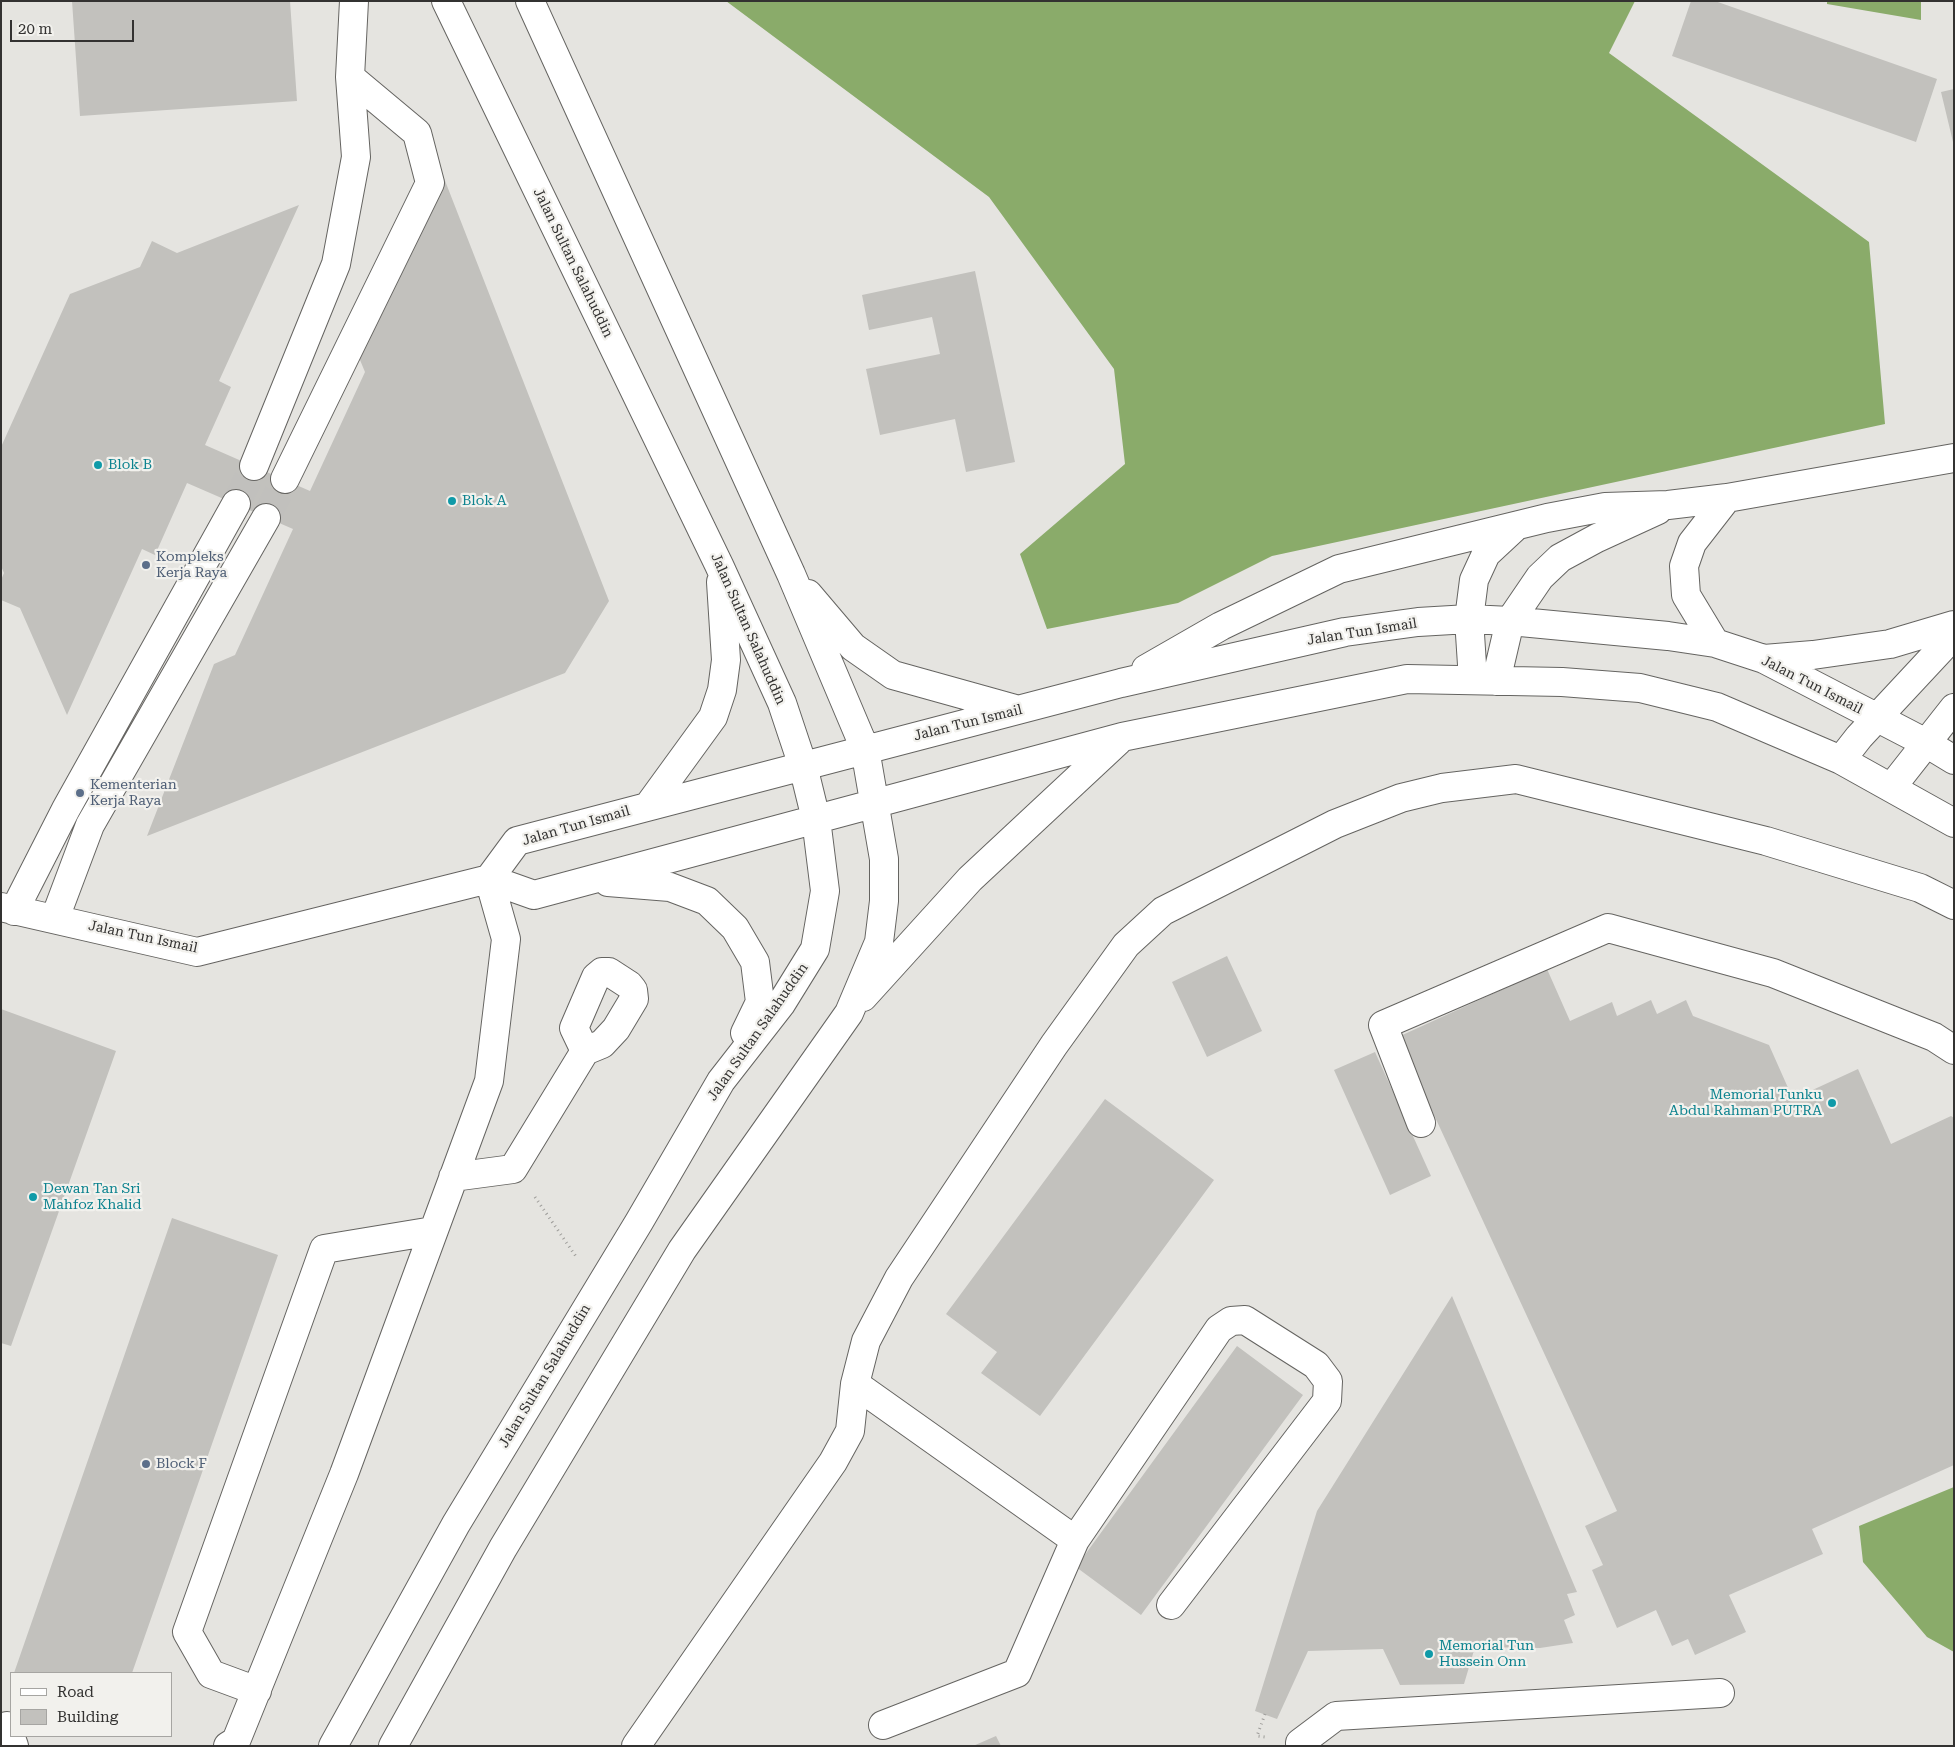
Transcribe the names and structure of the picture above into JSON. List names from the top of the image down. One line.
{"streets":{"street":["Jalan Sultan Salahuddin","Jalan Tun Ismail"]},"crossings":[["Jalan Sultan Salahuddin","Jalan Tun Ismail"]],"places":["Blok B","Blok A","Kompleks Kerja Raya","Kementerian Kerja Raya","Memorial Tunku Abdul Rahman PUTRA","Dewan Tan Sri Mahfoz Khalid","Block F","Memorial Tun Hussein Onn"],"legend":["Road","Building"],"scale_bar":"20 m"}
